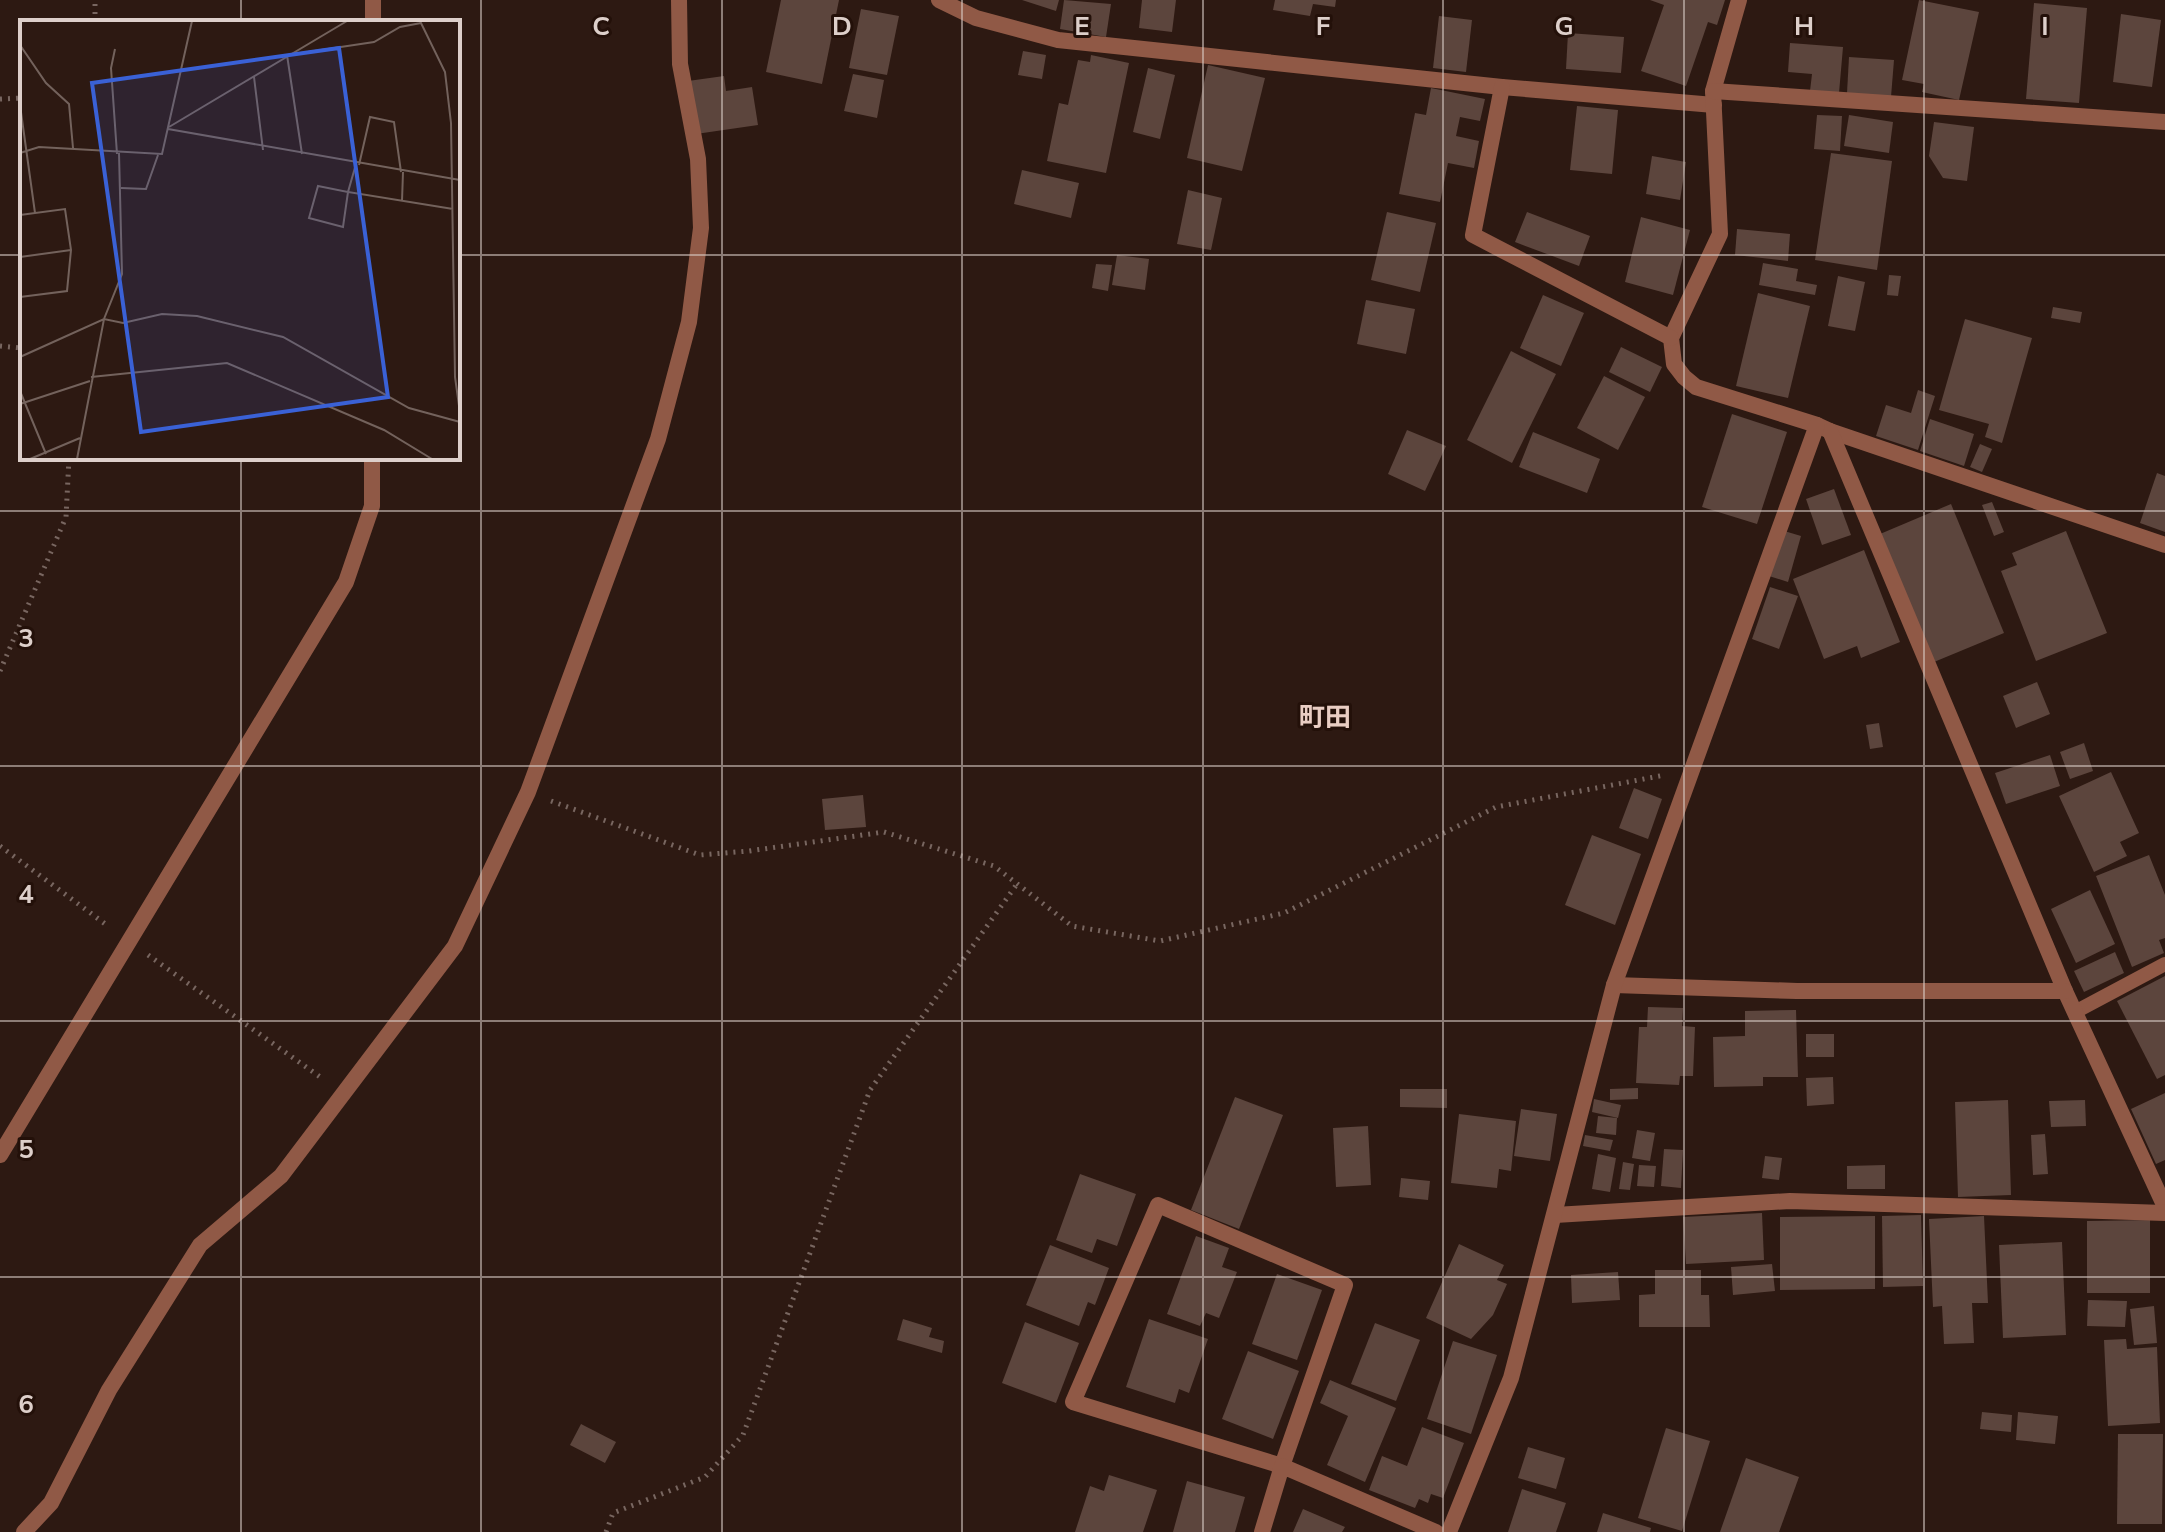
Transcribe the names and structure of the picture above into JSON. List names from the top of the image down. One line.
{"districts":["町田"],"grid":{"columns":["C","D","E","F","G","H","I"],"rows":["3","4","5","6"]}}
